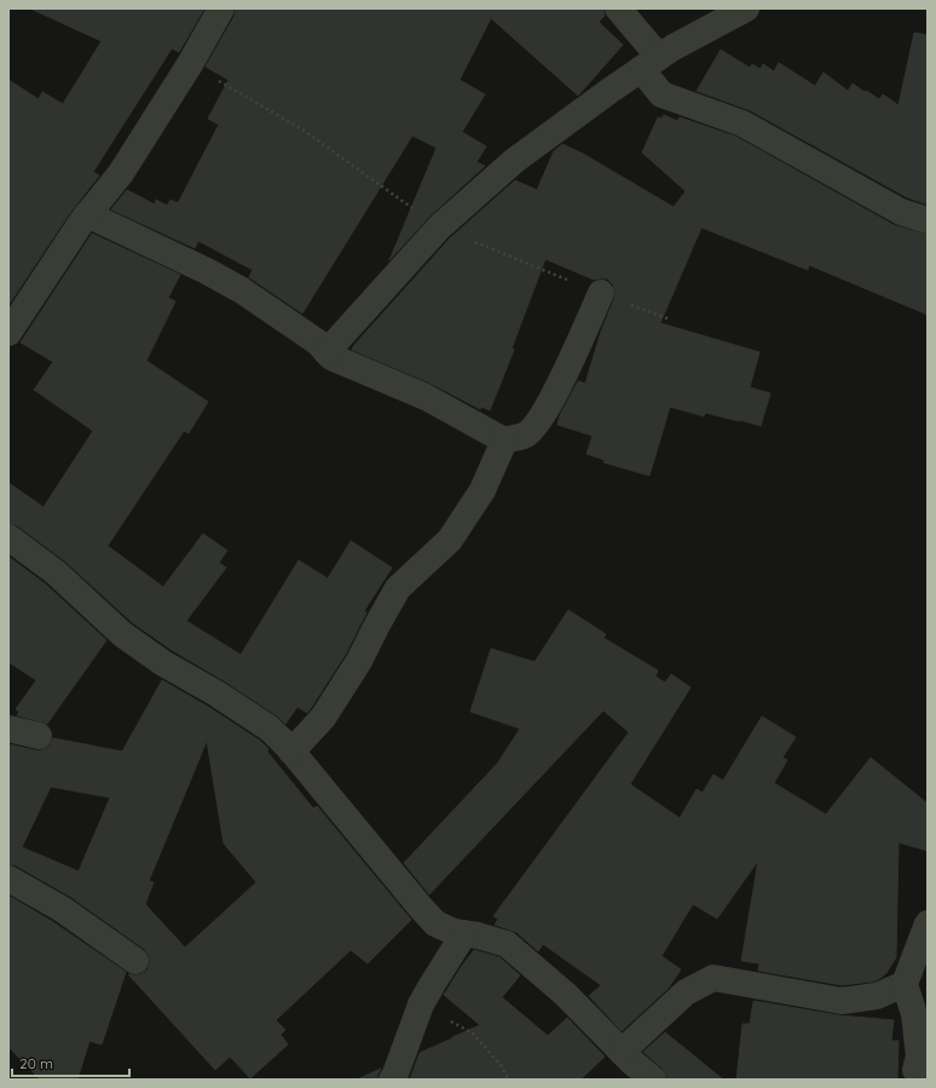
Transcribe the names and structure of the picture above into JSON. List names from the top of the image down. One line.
{"scale_bar":"20 m"}
